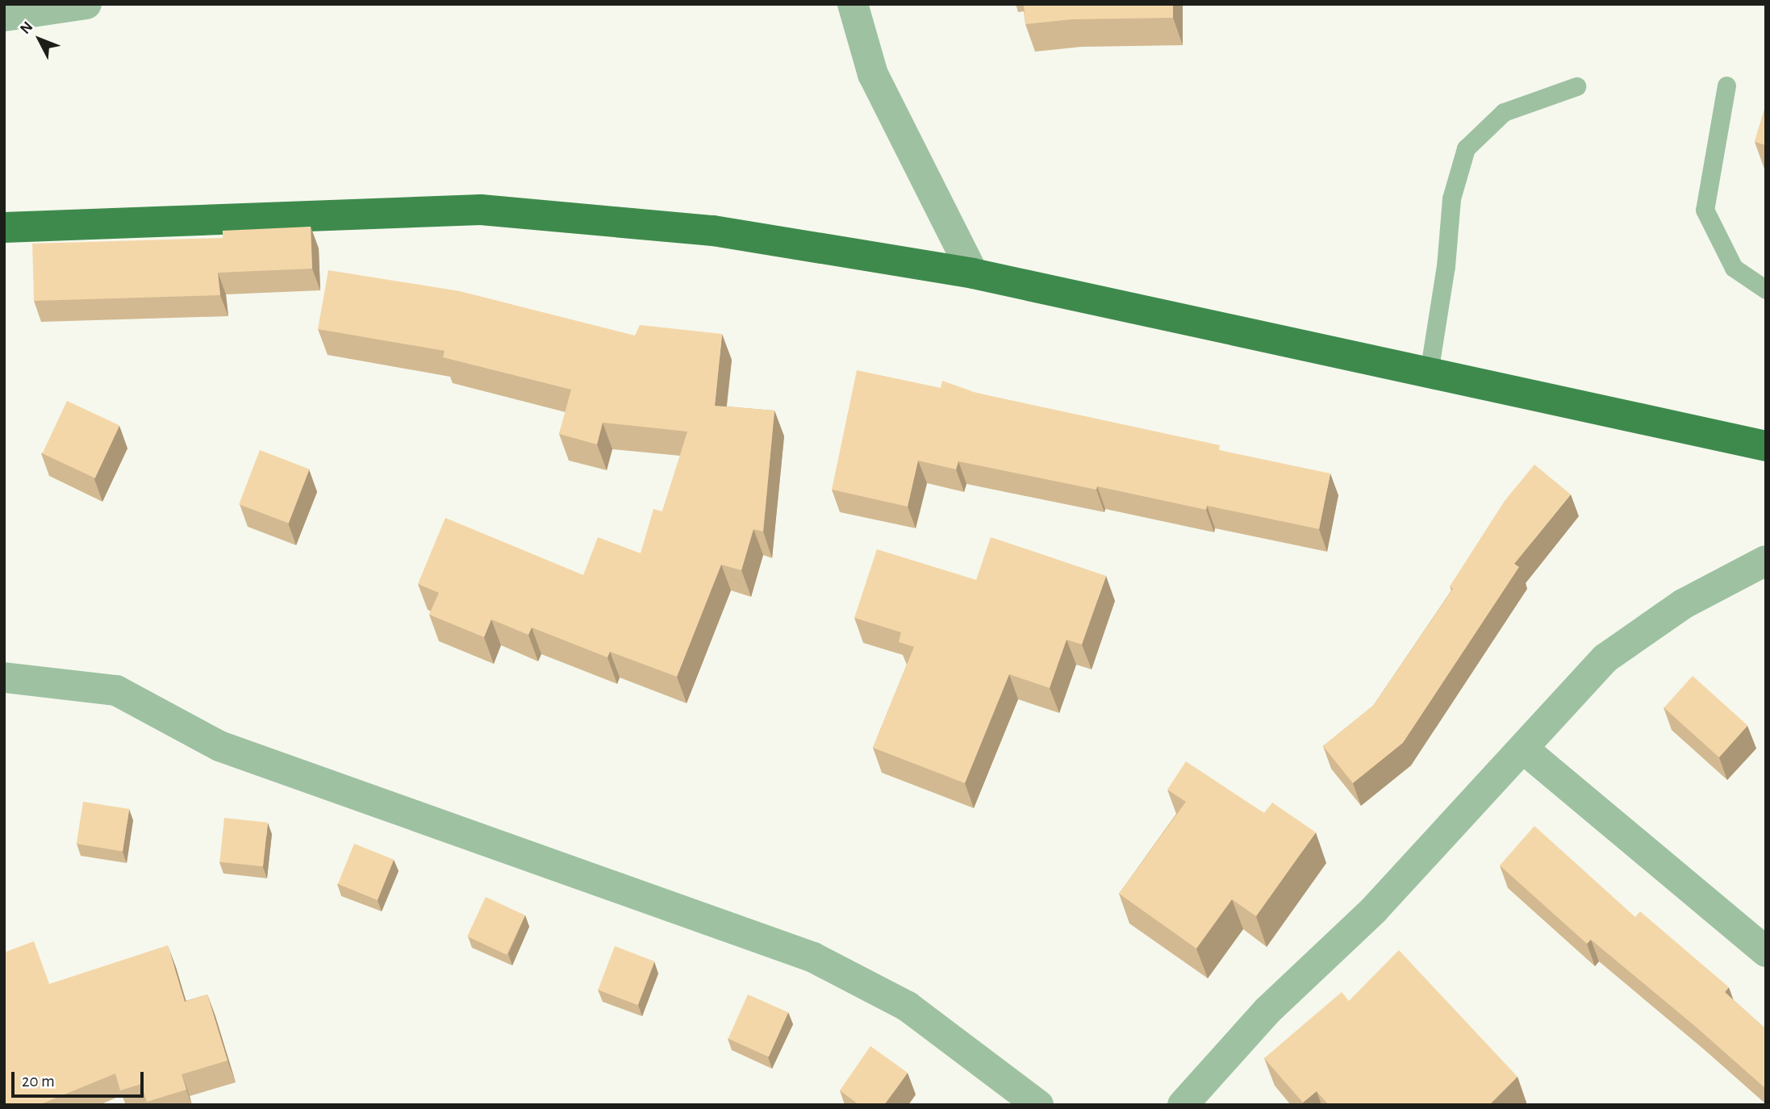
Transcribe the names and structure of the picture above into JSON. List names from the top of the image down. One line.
{"scale_bar":"20 m","north":"top left"}
